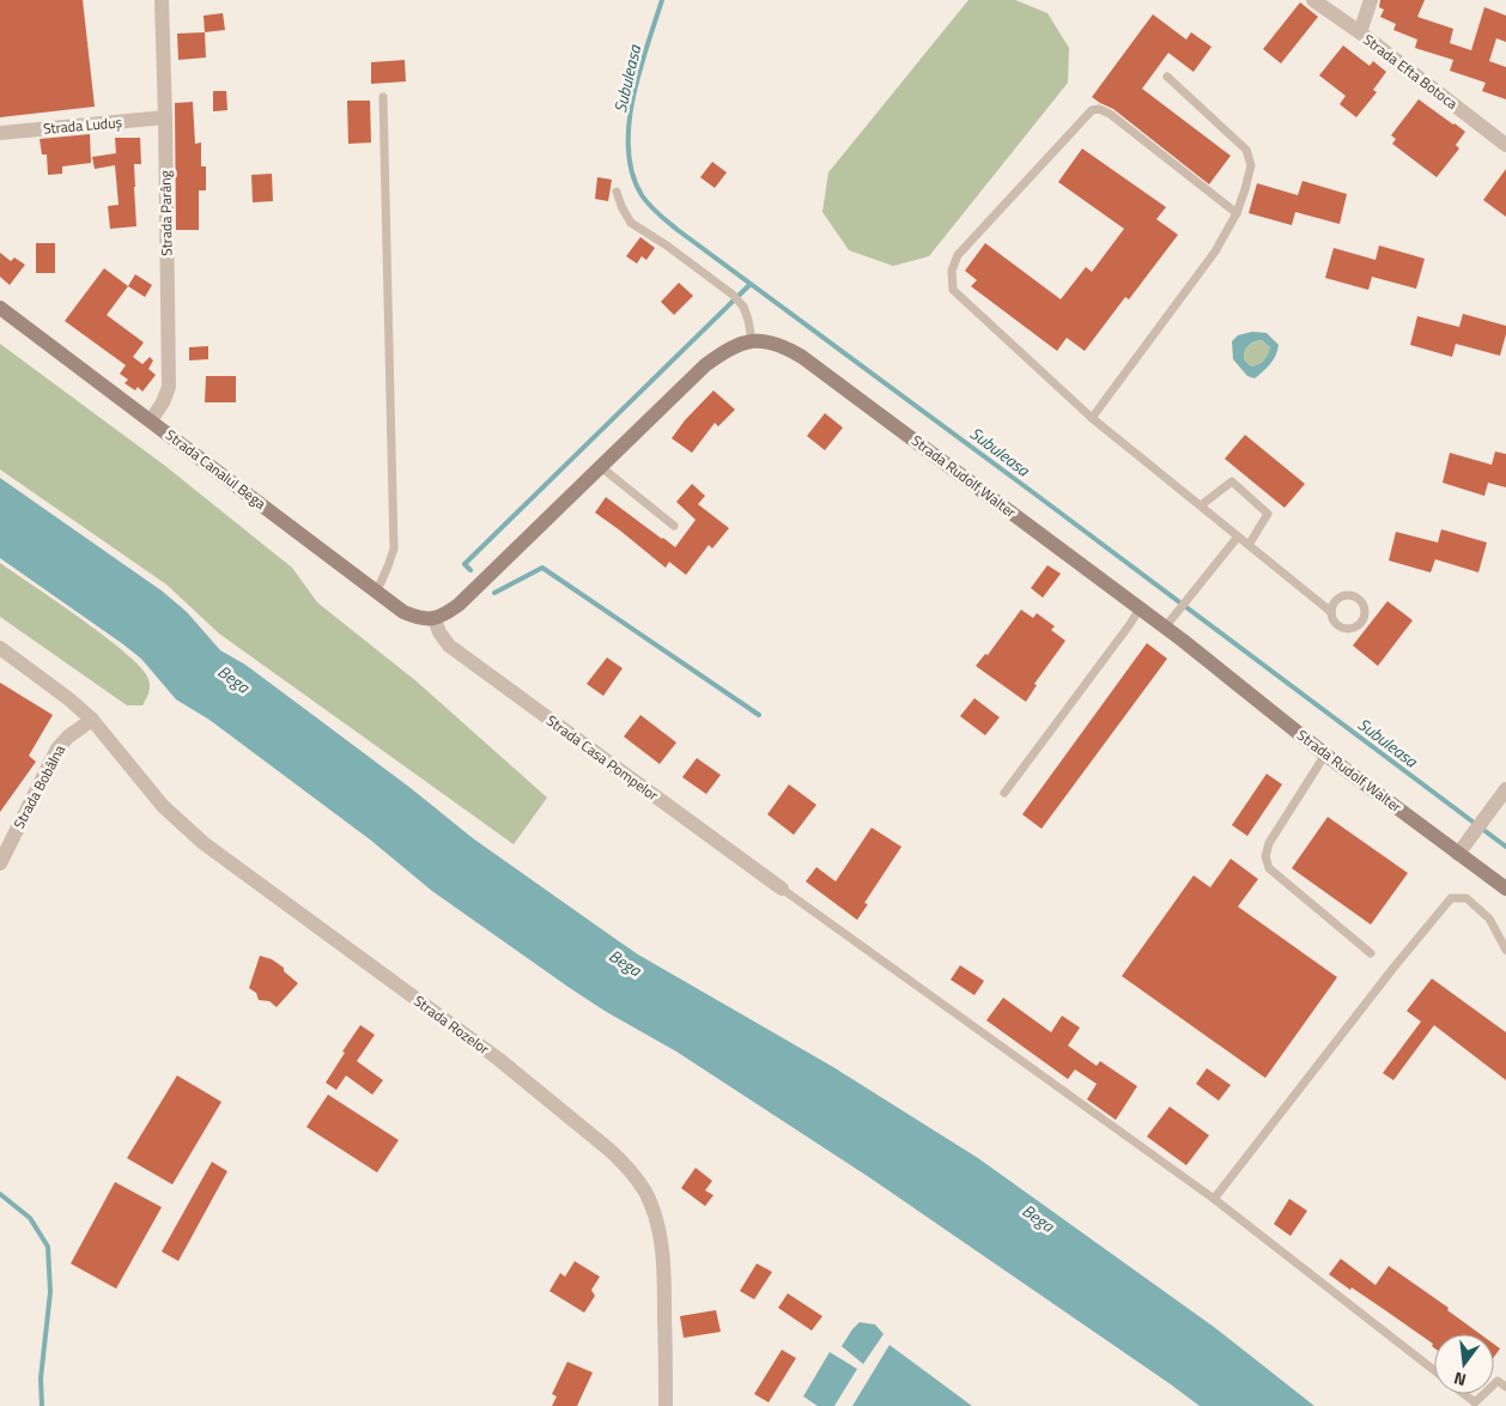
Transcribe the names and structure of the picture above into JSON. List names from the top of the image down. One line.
{"streets":{"street":["Strada Efta Botoca","Strada Luduș","Strada Parâng","Strada Canalul Bega","Strada Rudolf Walter","Strada Casa Pompelor","Strada Bobâlna","Strada Rozelor"]},"crossings":[["Strada Luduș","Strada Parâng"],["Strada Parâng","Strada Canalul Bega"],["Strada Canalul Bega","Strada Rudolf Walter"],["Strada Canalul Bega","Strada Casa Pompelor"],["Strada Rudolf Walter","Strada Casa Pompelor"],["Strada Bobâlna","Strada Rozelor"]],"water":["Subuleasa","Bega"],"north":"bottom"}
